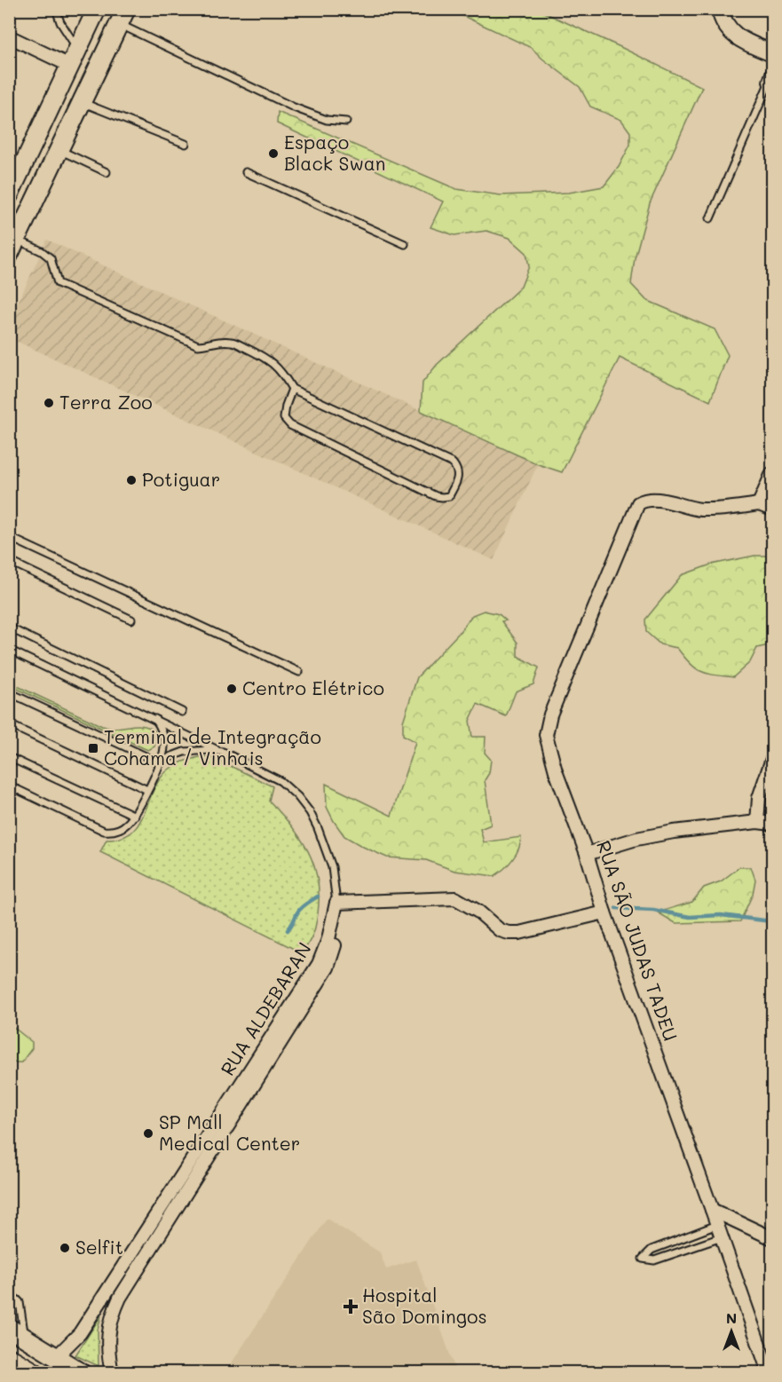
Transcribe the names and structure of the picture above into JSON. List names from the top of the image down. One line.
{"streets":{"street":["RUA SÃO JUDAS TADEU","RUA ALDEBARAN"]},"places":{"other":["Espaço Black Swan","Terra Zoo","Potiguar","Centro Elétrico","SP Mall Medical Center","Selfit"],"transit":["Terminal de Integração Cohama / Vinhais"],"health":["Hospital São Domingos"]},"north":"top"}
